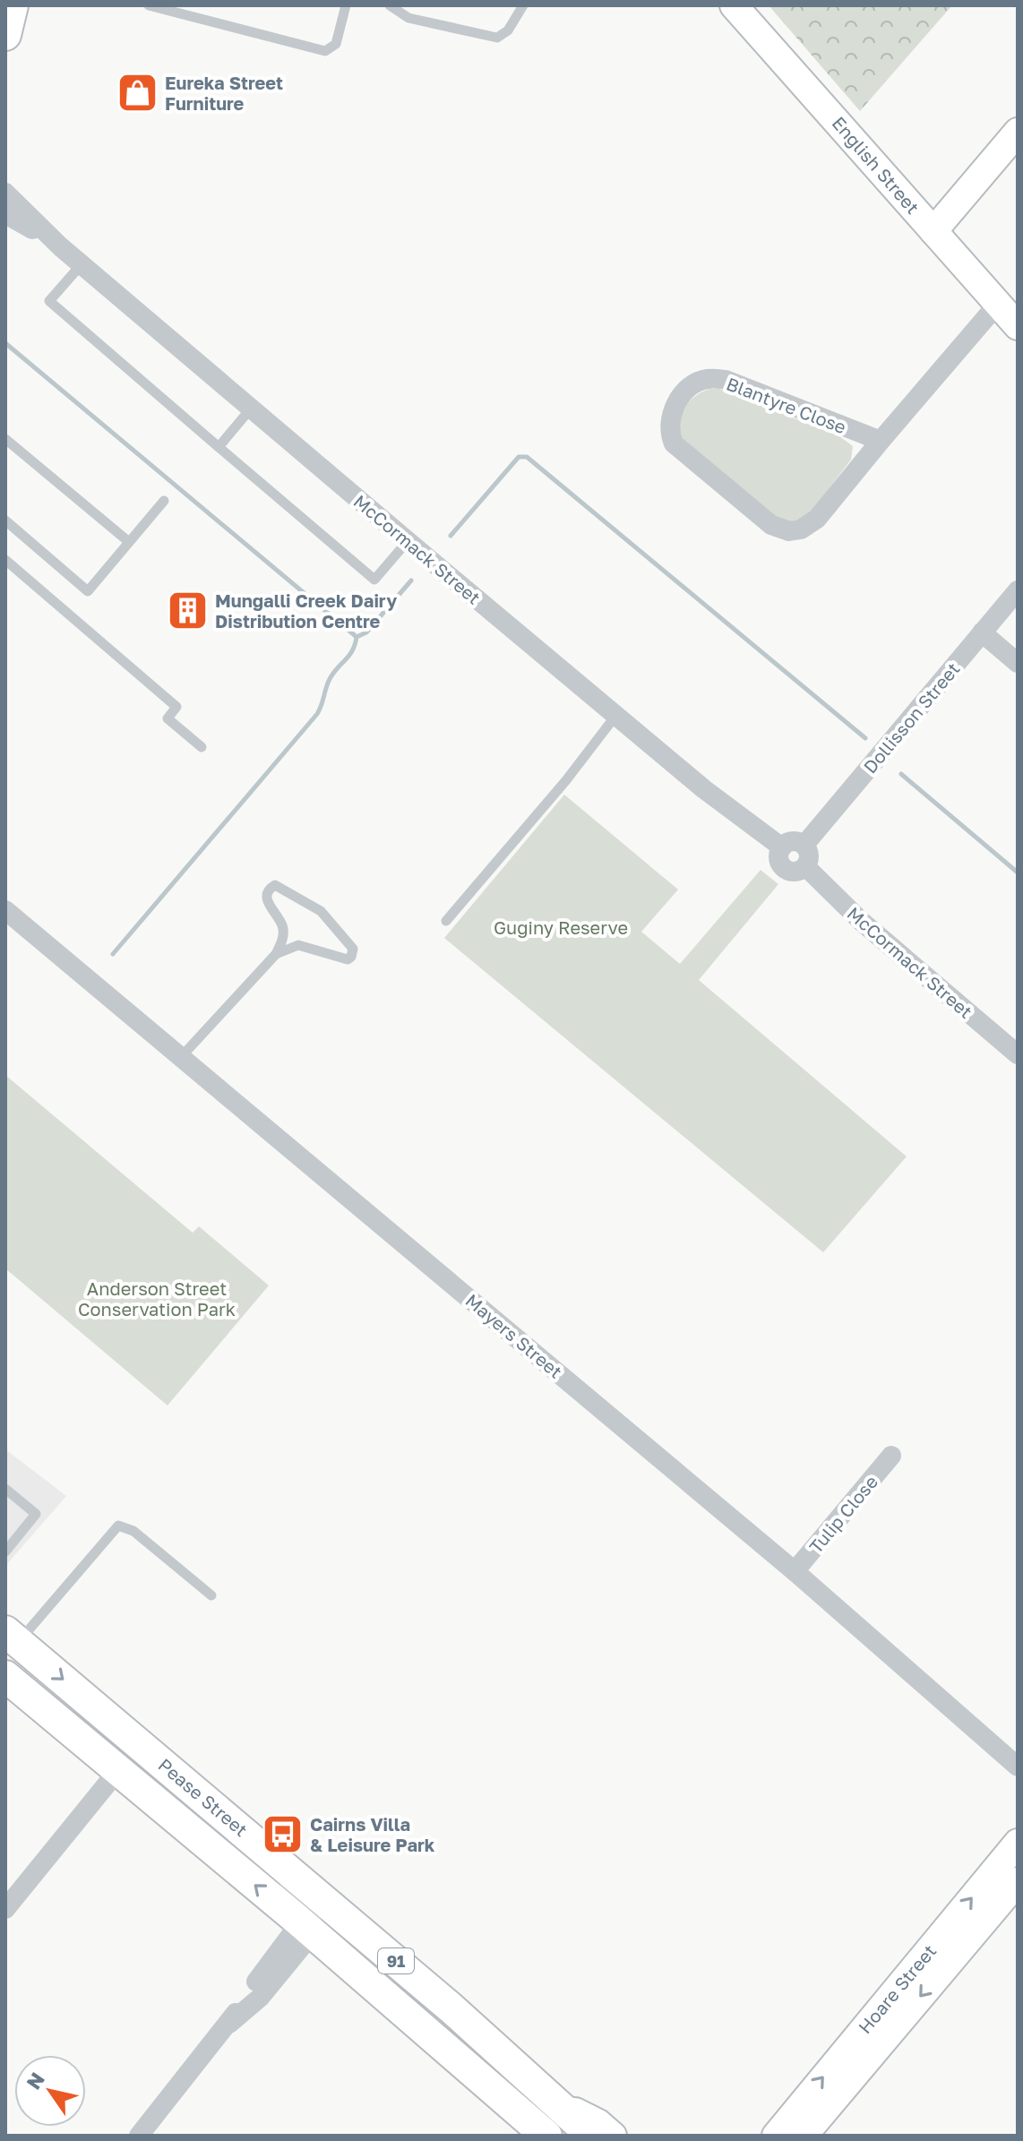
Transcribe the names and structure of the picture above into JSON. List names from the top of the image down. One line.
{"streets":{"main road":["English Street","Pease Street","91","Hoare Street"],"street":["Blantyre Close","McCormack Street","Dollisson Street","Mayers Street","Tulip Close"]},"crossings":[["English Street","Blantyre Close"],["McCormack Street","Dollisson Street"],["Mayers Street","Tulip Close"]],"parks":["Guginy Reserve","Anderson Street Conservation Park"],"places":{"shop":["Eureka Street Furniture"],"building":["Mungalli Creek Dairy Distribution Centre"],"bus stop":["Cairns Villa & Leisure Park"]},"north":"top left"}
